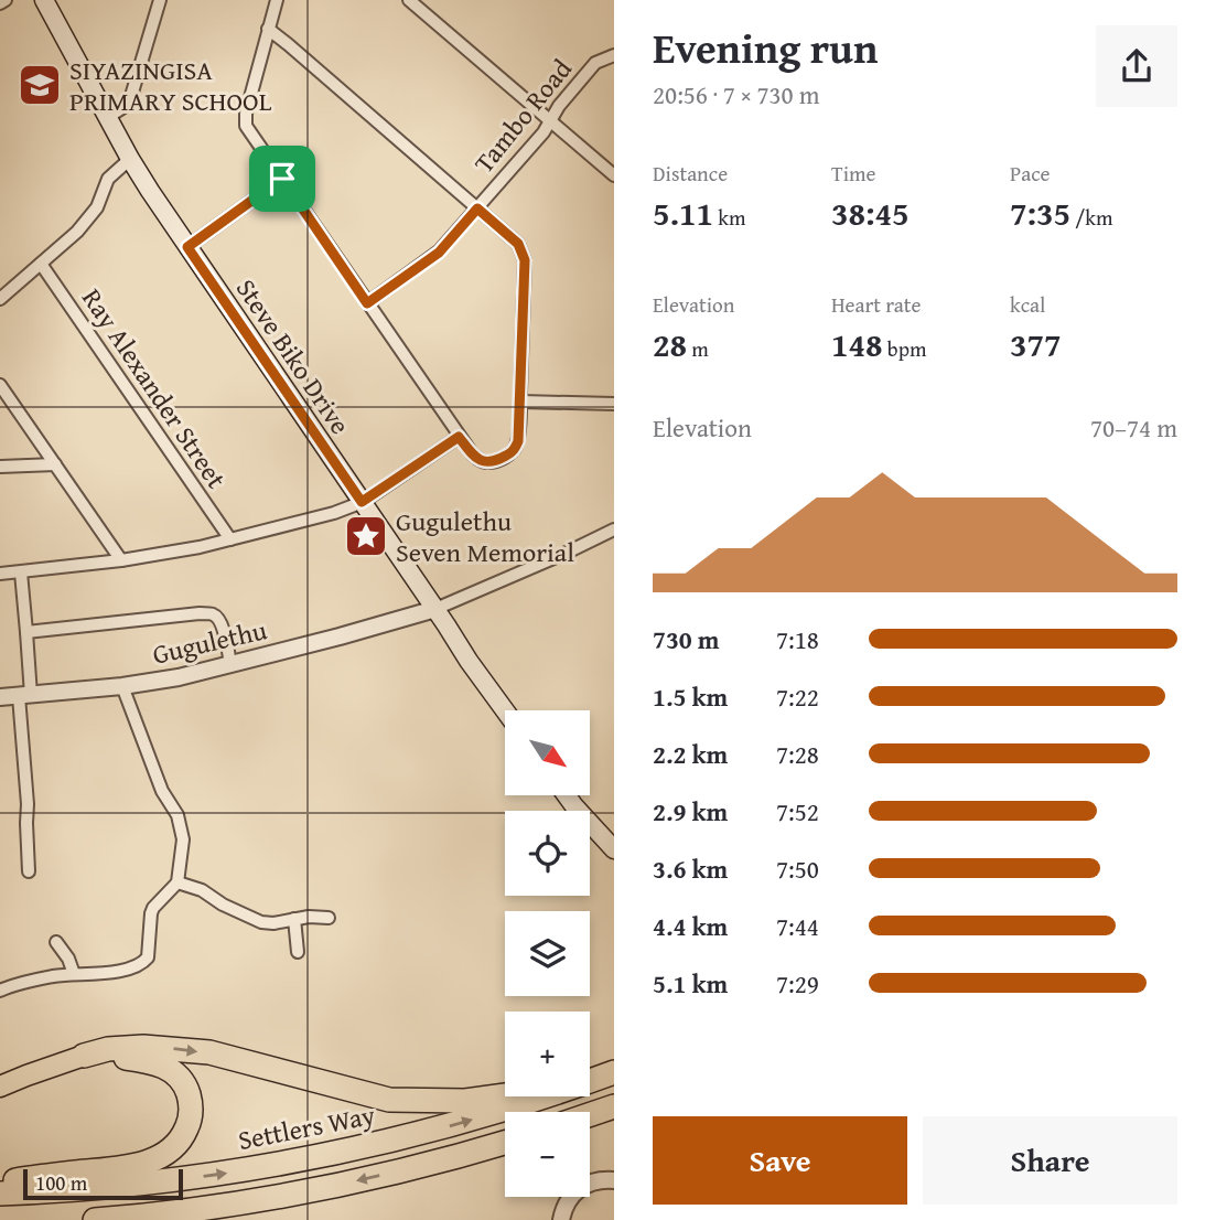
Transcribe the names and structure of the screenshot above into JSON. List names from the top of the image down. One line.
{"streets":{"highway":["Settlers Way"],"main road":["Steve Biko Drive"],"street":["Tambo Road","Ray Alexander Street","Gugulethu"]},"crossings":[["Steve Biko Drive","Gugulethu"]],"places":{"school or university":["SIYAZINGISA PRIMARY SCHOOL"],"place":["Gugulethu Seven Memorial"]},"scale_bar":"100 m","north":"bottom right","page":{"heading":["Evening run","20:56 · 7 × 730 m"],"stats":[["Distance","5.11 km"],["Time","38:45"],["Pace","7:35 /km"],["Elevation","28 m"],["Heart rate","148 bpm"],["kcal","377"]],"chart":["Elevation","70–74 m"],"list":[{"name":"730 m","note":"7:18"},{"name":"1.5 km","note":"7:22"},{"name":"2.2 km","note":"7:28"},{"name":"2.9 km","note":"7:52"},{"name":"3.6 km","note":"7:50"},{"name":"4.4 km","note":"7:44"},{"name":"5.1 km","note":"7:29"}],"map_buttons":["+","−"],"buttons":["Save","Share"],"scale":"100 m"}}
